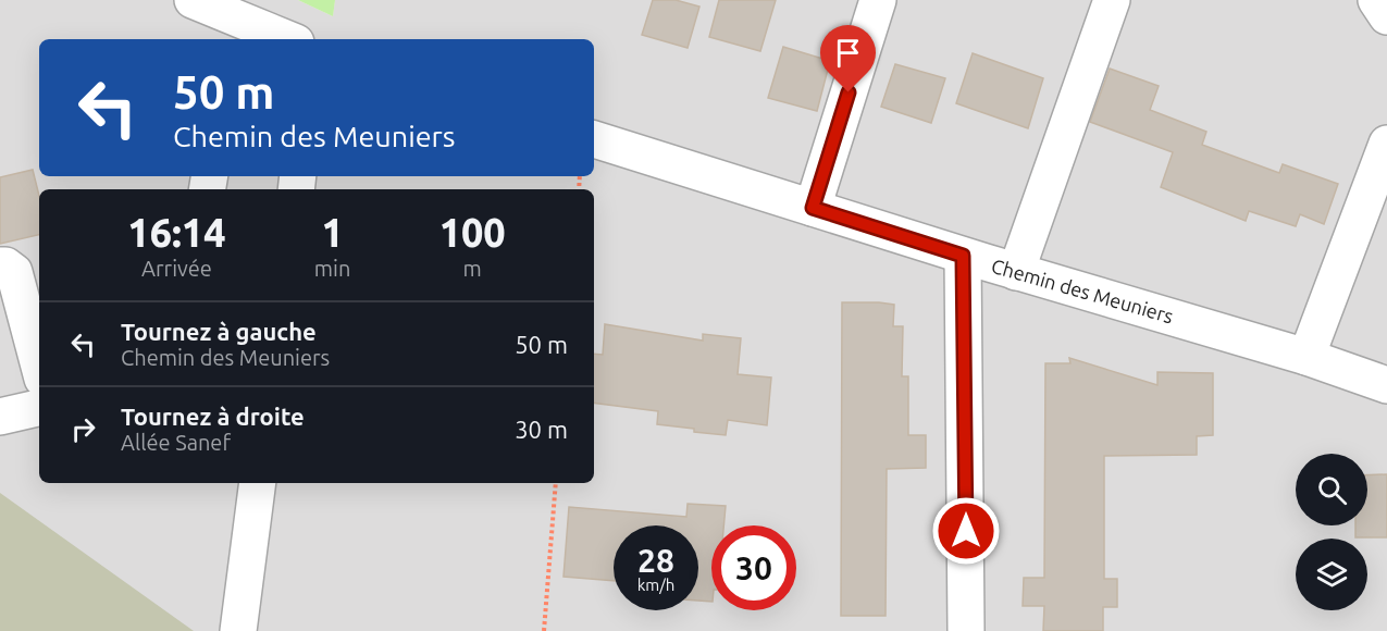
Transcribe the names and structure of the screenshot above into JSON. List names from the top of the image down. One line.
{"streets":{"street":["Chemin des Meuniers"]},"page":{"turn":["50 m","Chemin des Meuniers"],"eta":["16:14","Arrivée","1","min","100","m"],"list":[{"name":"Tournez à gauche","note":"Chemin des Meuniers","value":"50 m"},{"name":"Tournez à droite","note":"Allée Sanef","value":"30 m"}],"speed":"28 km/h","limit":"30"}}
